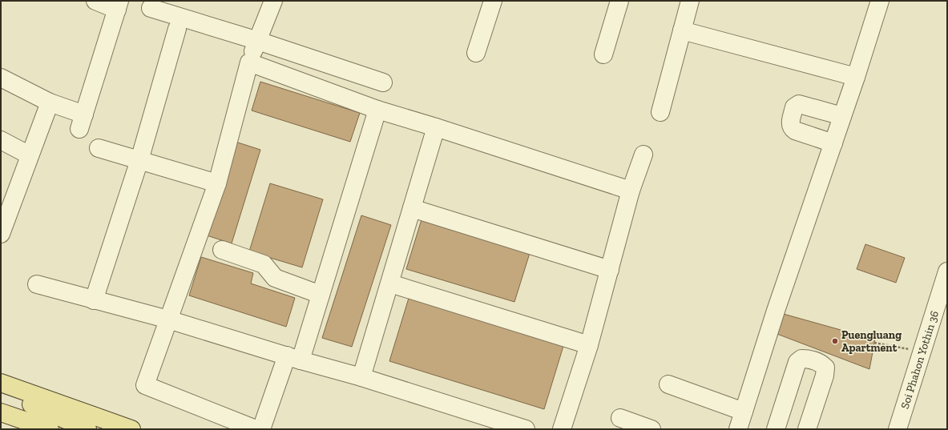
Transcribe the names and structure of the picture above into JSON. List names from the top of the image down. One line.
{"streets":{"street":["Soi Phahon Yothin 36"]},"places":["Puengluang Apartment"]}
